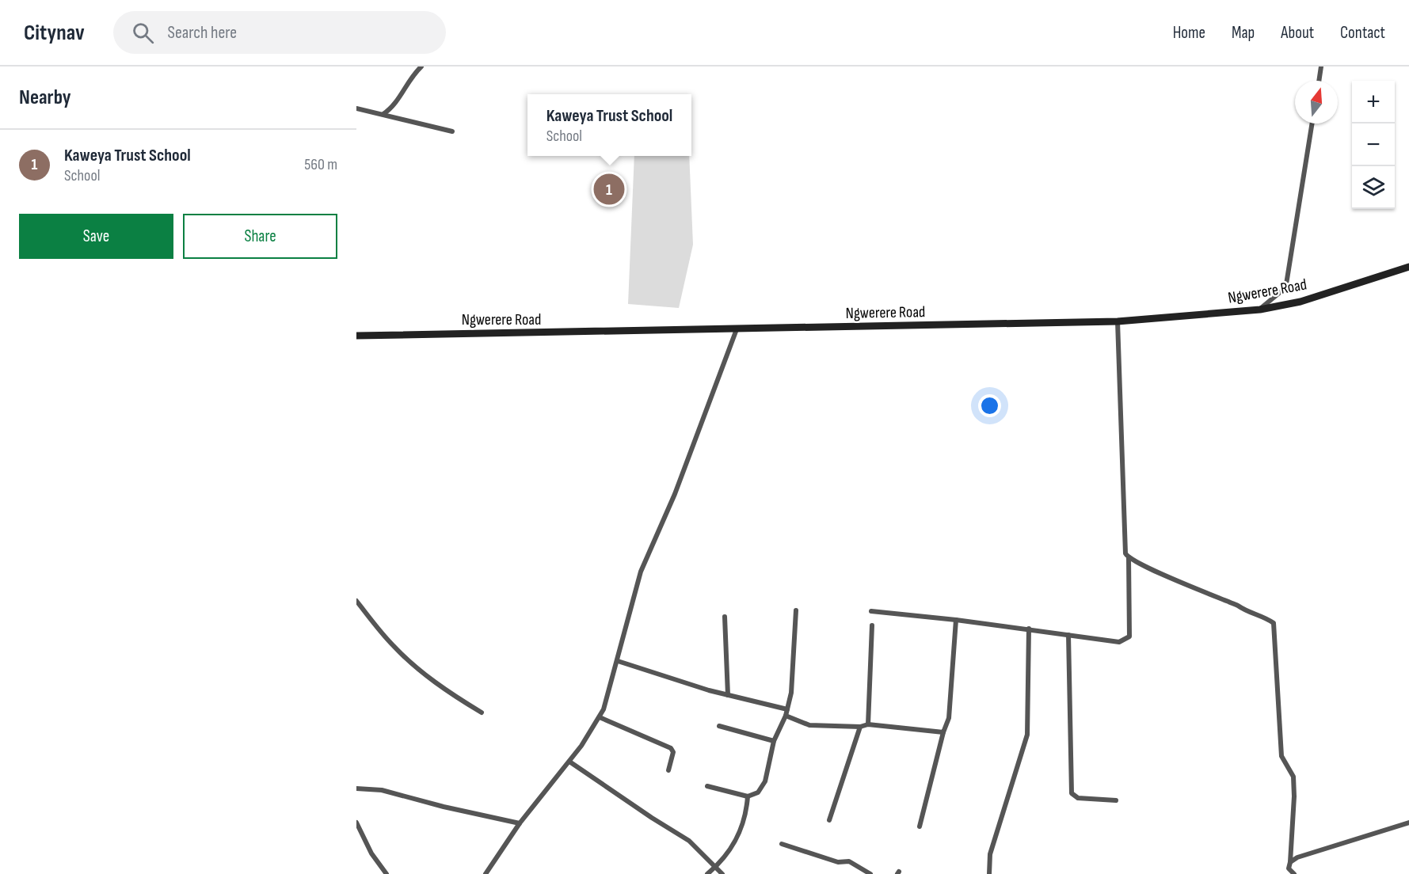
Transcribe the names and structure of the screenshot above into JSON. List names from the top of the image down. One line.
{"streets":{"main road":["Ngwerere Road"]},"north":"top","page":{"header":"Citynav","search":"Search here","nav":["Home","Map","About","Contact"],"heading":"Nearby","map_buttons":["+","−"],"popup":["Kaweya Trust School","School"],"list":[{"mark":"1","name":"Kaweya Trust School","note":"School","value":"560 m"}],"pins":"1","buttons":["Save","Share"]}}
